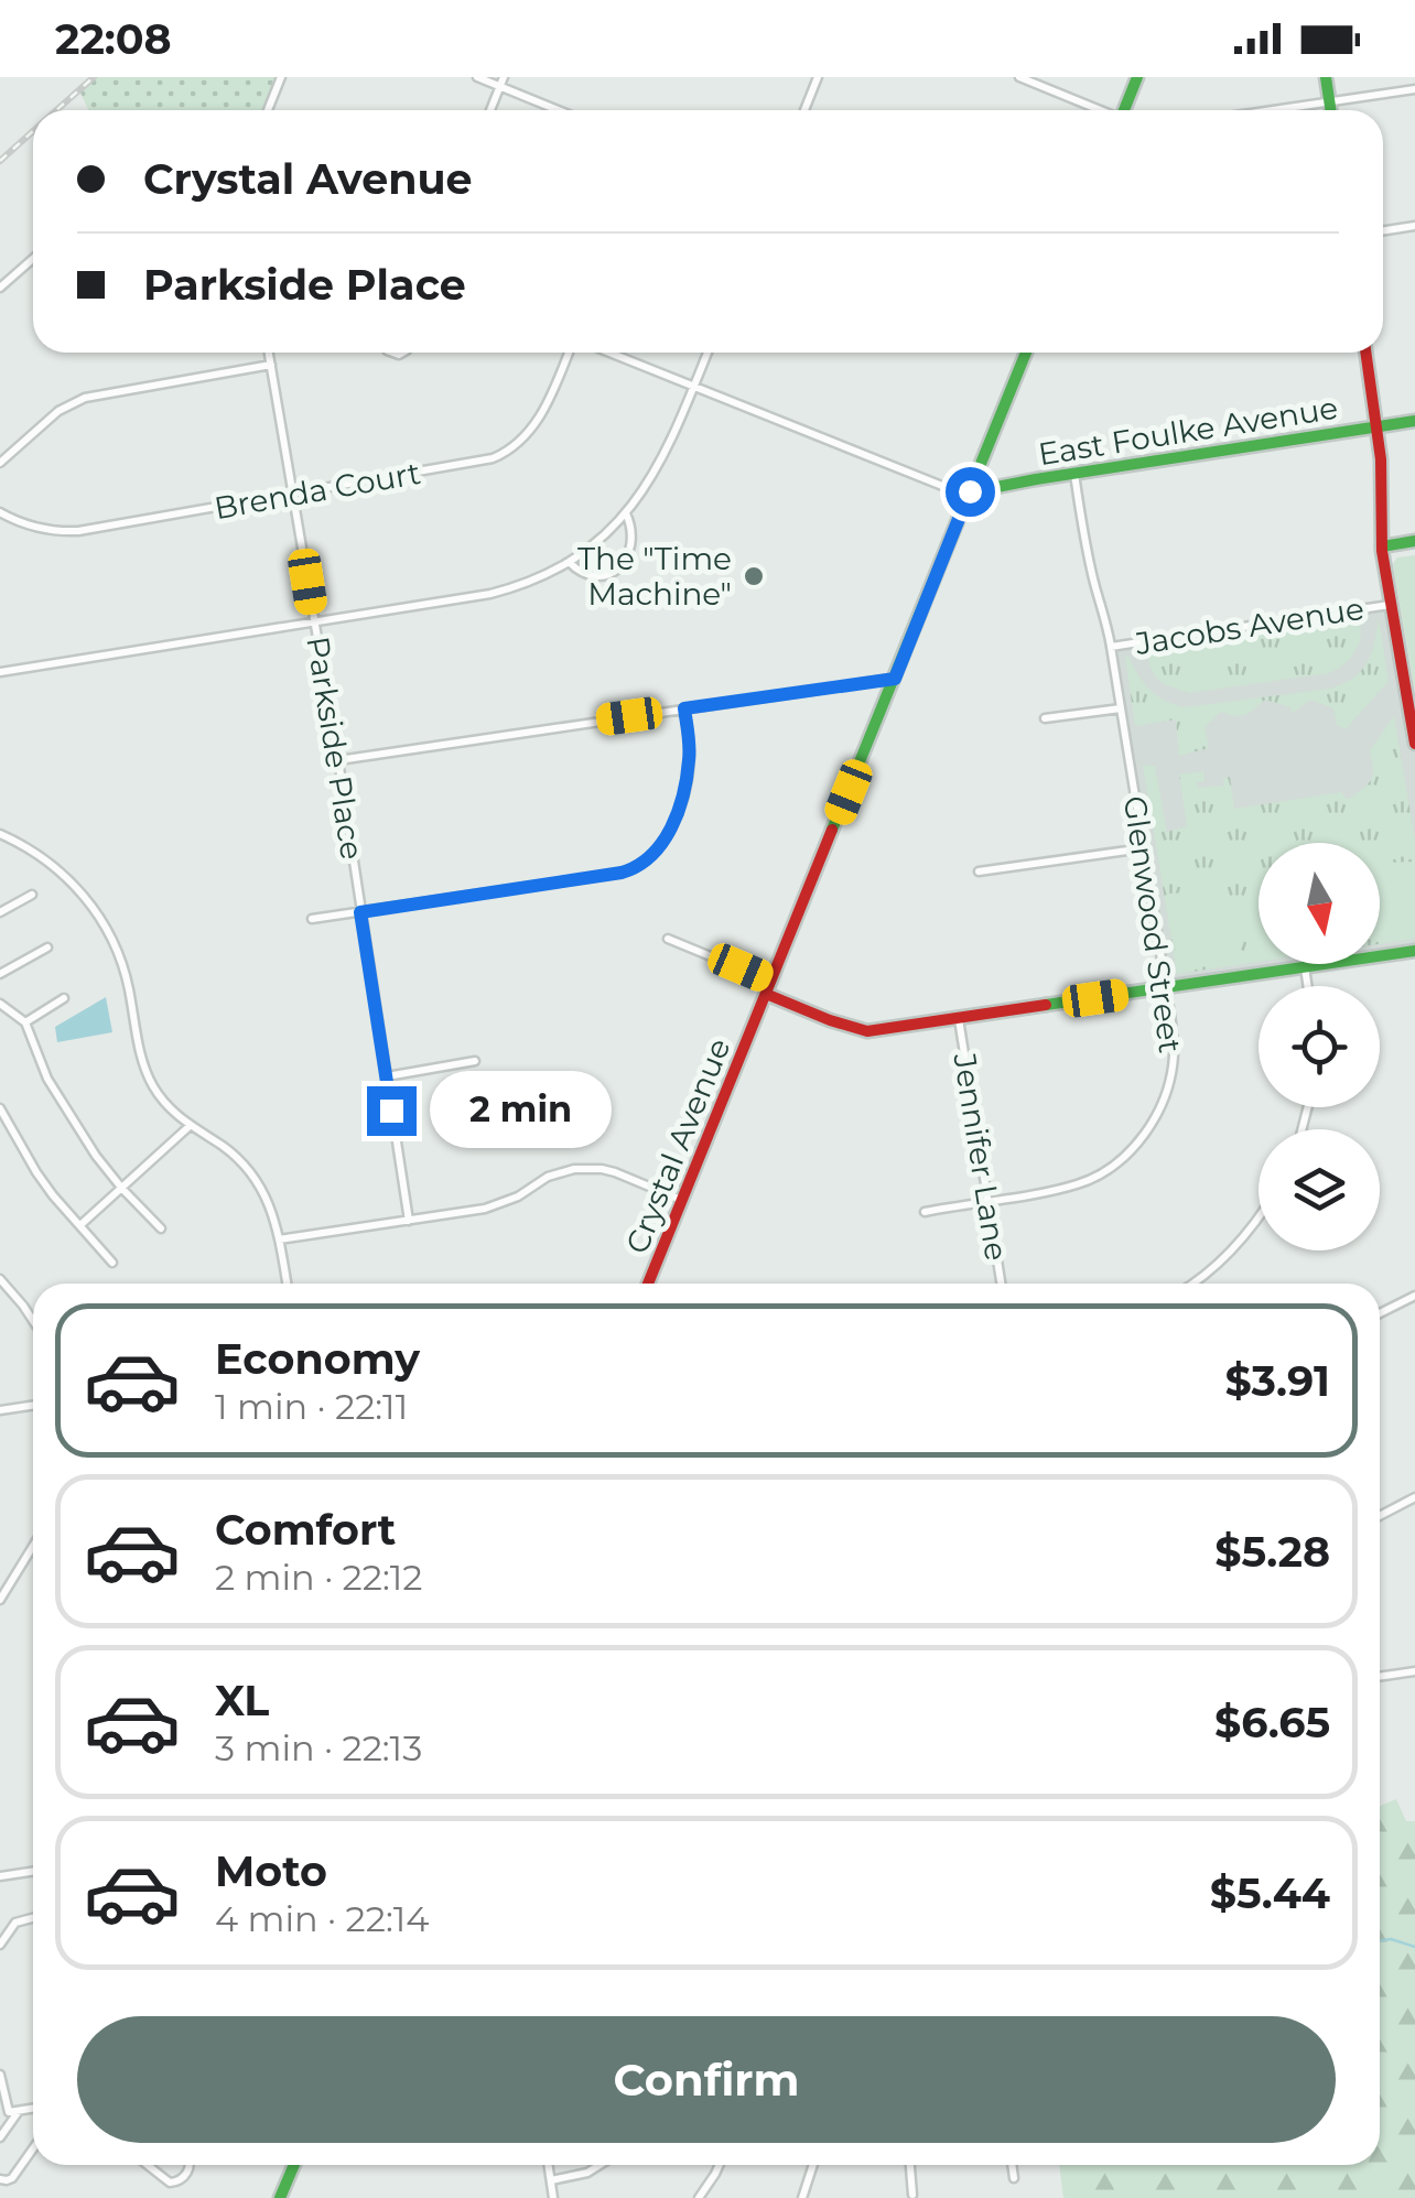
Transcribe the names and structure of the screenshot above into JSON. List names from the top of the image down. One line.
{"streets":{"street":["East Foulke Avenue","Brenda Court","Jacobs Avenue","Parkside Place","Glenwood Street","Crystal Avenue","Jennifer Lane"]},"crossings":[["East Foulke Avenue","Glenwood Street"],["East Foulke Avenue","Crystal Avenue"],["Brenda Court","Parkside Place"],["Jacobs Avenue","Glenwood Street"],["Glenwood Street","Jennifer Lane"]],"places":["The \"Time Machine\""],"north":"bottom","page":{"status":"22:08","banner":["Crystal Avenue","Parkside Place"],"bubble":"2 min","list":[{"name":"Economy","note":"1 min · 22:11","value":"$3.91"},{"name":"Comfort","note":"2 min · 22:12","value":"$5.28"},{"name":"XL","note":"3 min · 22:13","value":"$6.65"},{"name":"Moto","note":"4 min · 22:14","value":"$5.44"}],"buttons":"Confirm"}}
